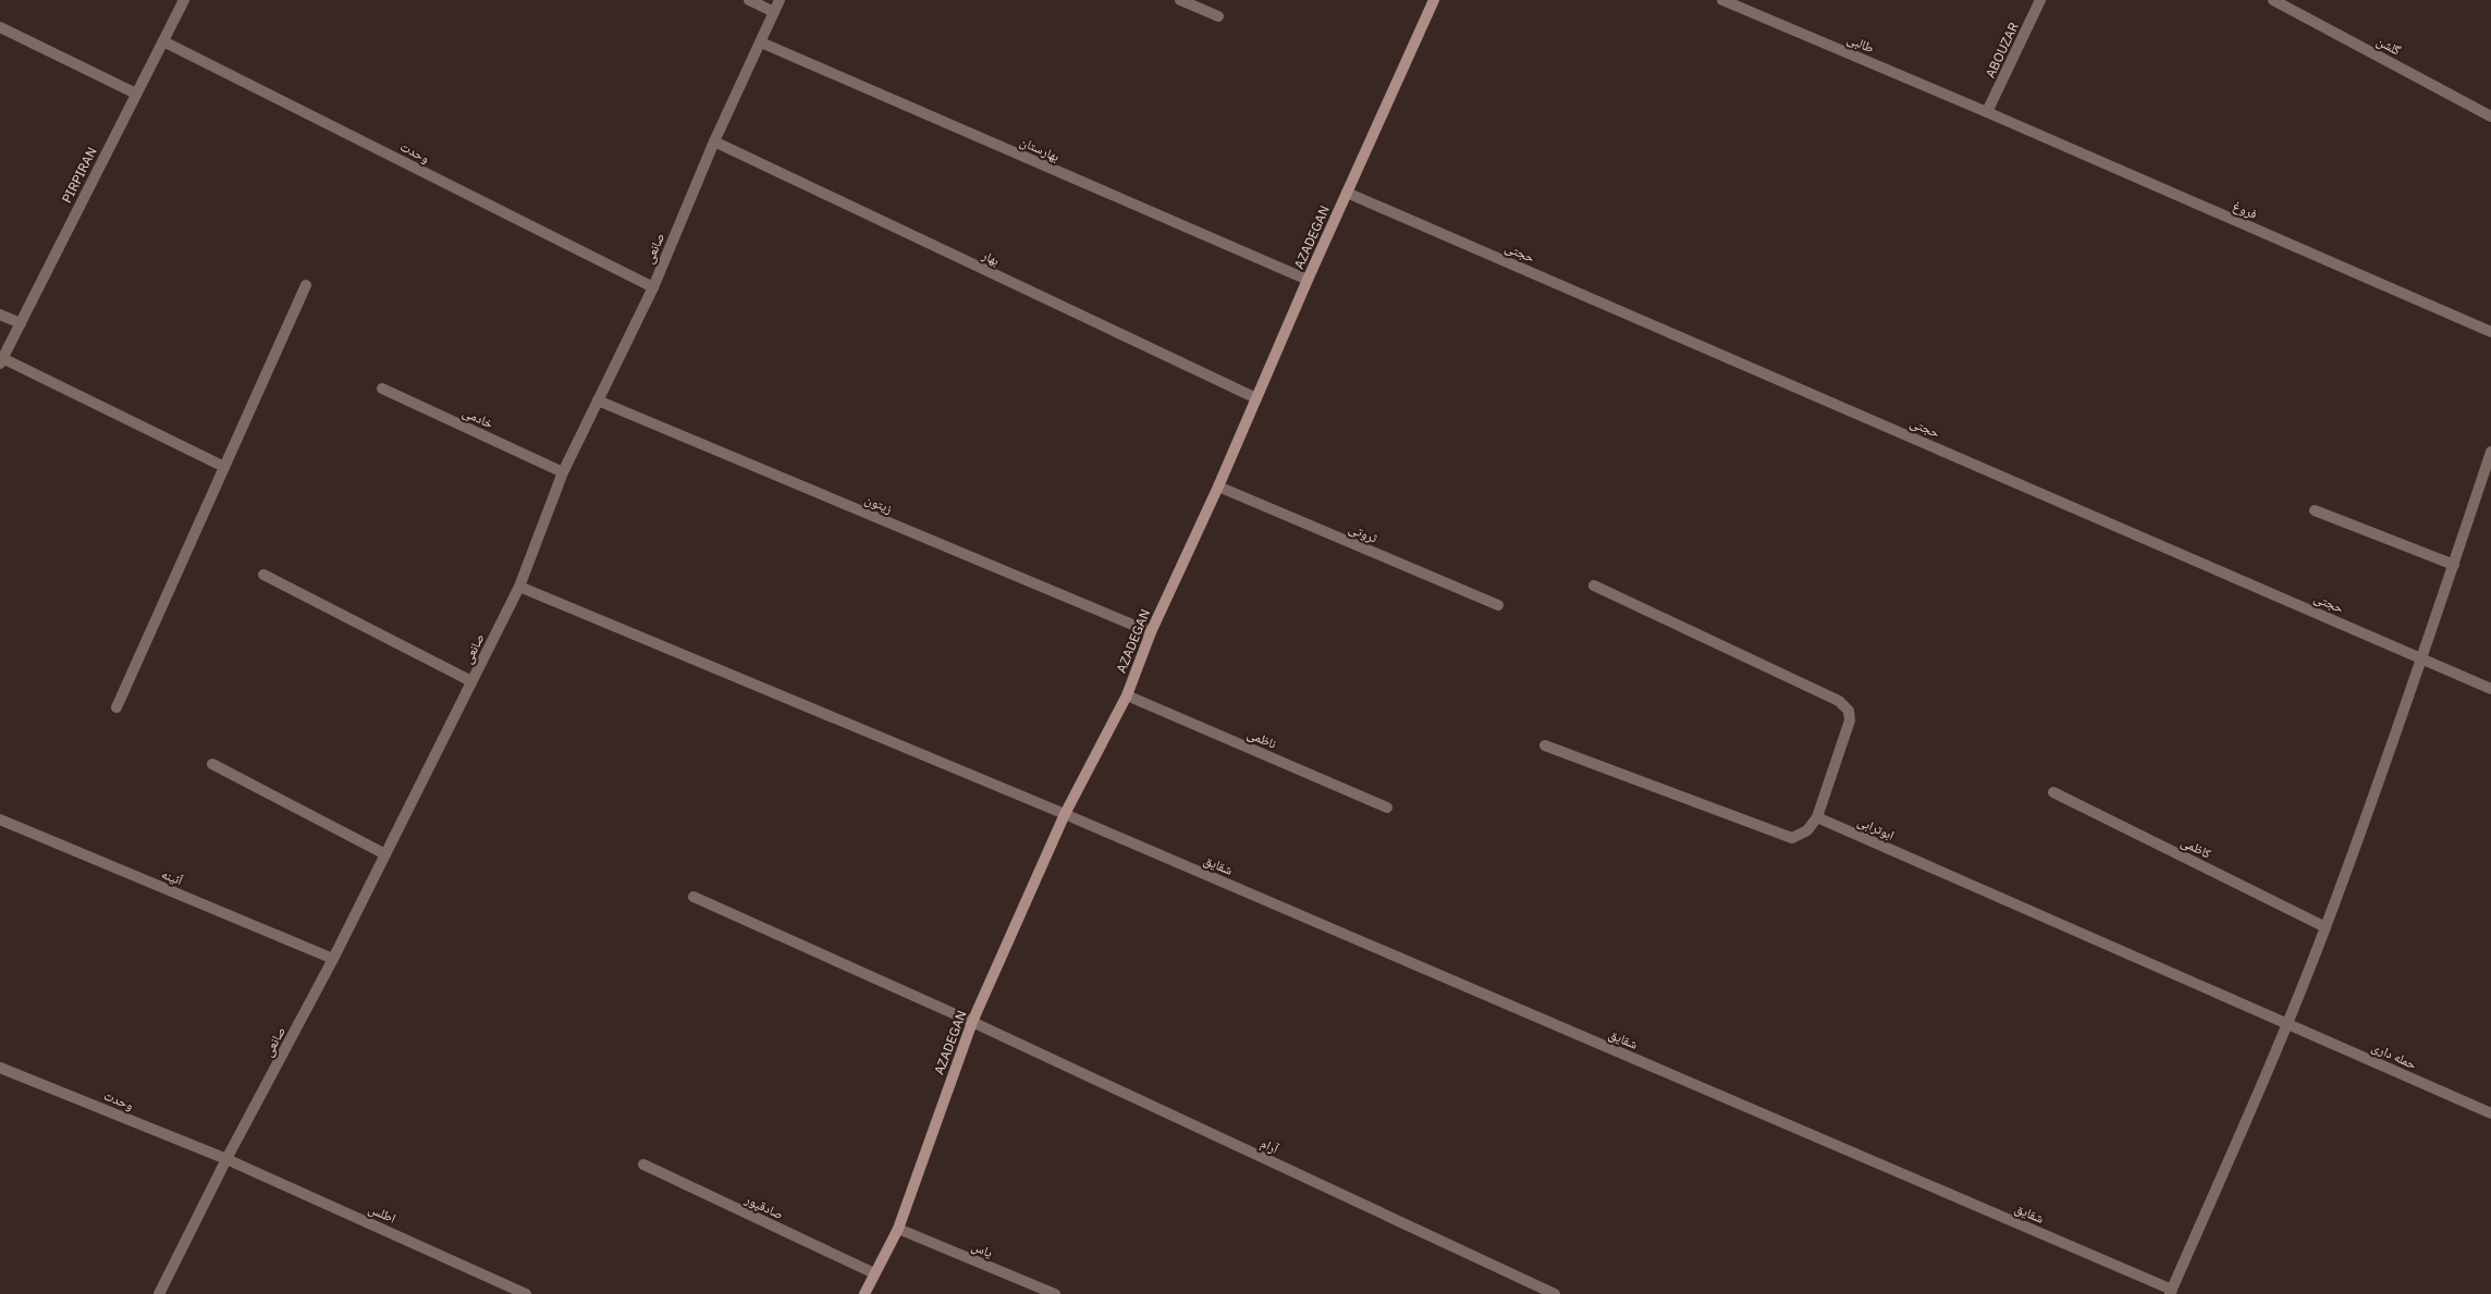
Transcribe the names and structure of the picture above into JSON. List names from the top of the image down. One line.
{"streets":{"street":["طالبی","گلشن","ABOUZAR","بهارستان","وحدت","PIRPIRAN","فروغ","AZADEGAN","صانعی","حجتی","بهار","خادمی","زیتون","ثروتی","ناظمی","ابوترابی","کاظمی","شقایق","آئینه","حمله داری","آرام","صادقپور","اطلس","یاس"]},"crossings":[["طالبی","ABOUZAR"],["طالبی","فروغ"],["ABOUZAR","فروغ"],["بهارستان","AZADEGAN"],["بهارستان","صانعی"],["وحدت","PIRPIRAN"],["وحدت","صانعی"],["وحدت","اطلس"],["AZADEGAN","حجتی"],["AZADEGAN","بهار"],["AZADEGAN","زیتون"],["AZADEGAN","ثروتی"],["AZADEGAN","ناظمی"],["AZADEGAN","شقایق"],["AZADEGAN","آرام"],["AZADEGAN","صادقپور"],["AZADEGAN","یاس"],["صانعی","بهار"],["صانعی","خادمی"],["صانعی","زیتون"],["صانعی","شقایق"],["صانعی","آئینه"],["صانعی","اطلس"],["ابوترابی","حمله داری"]]}
